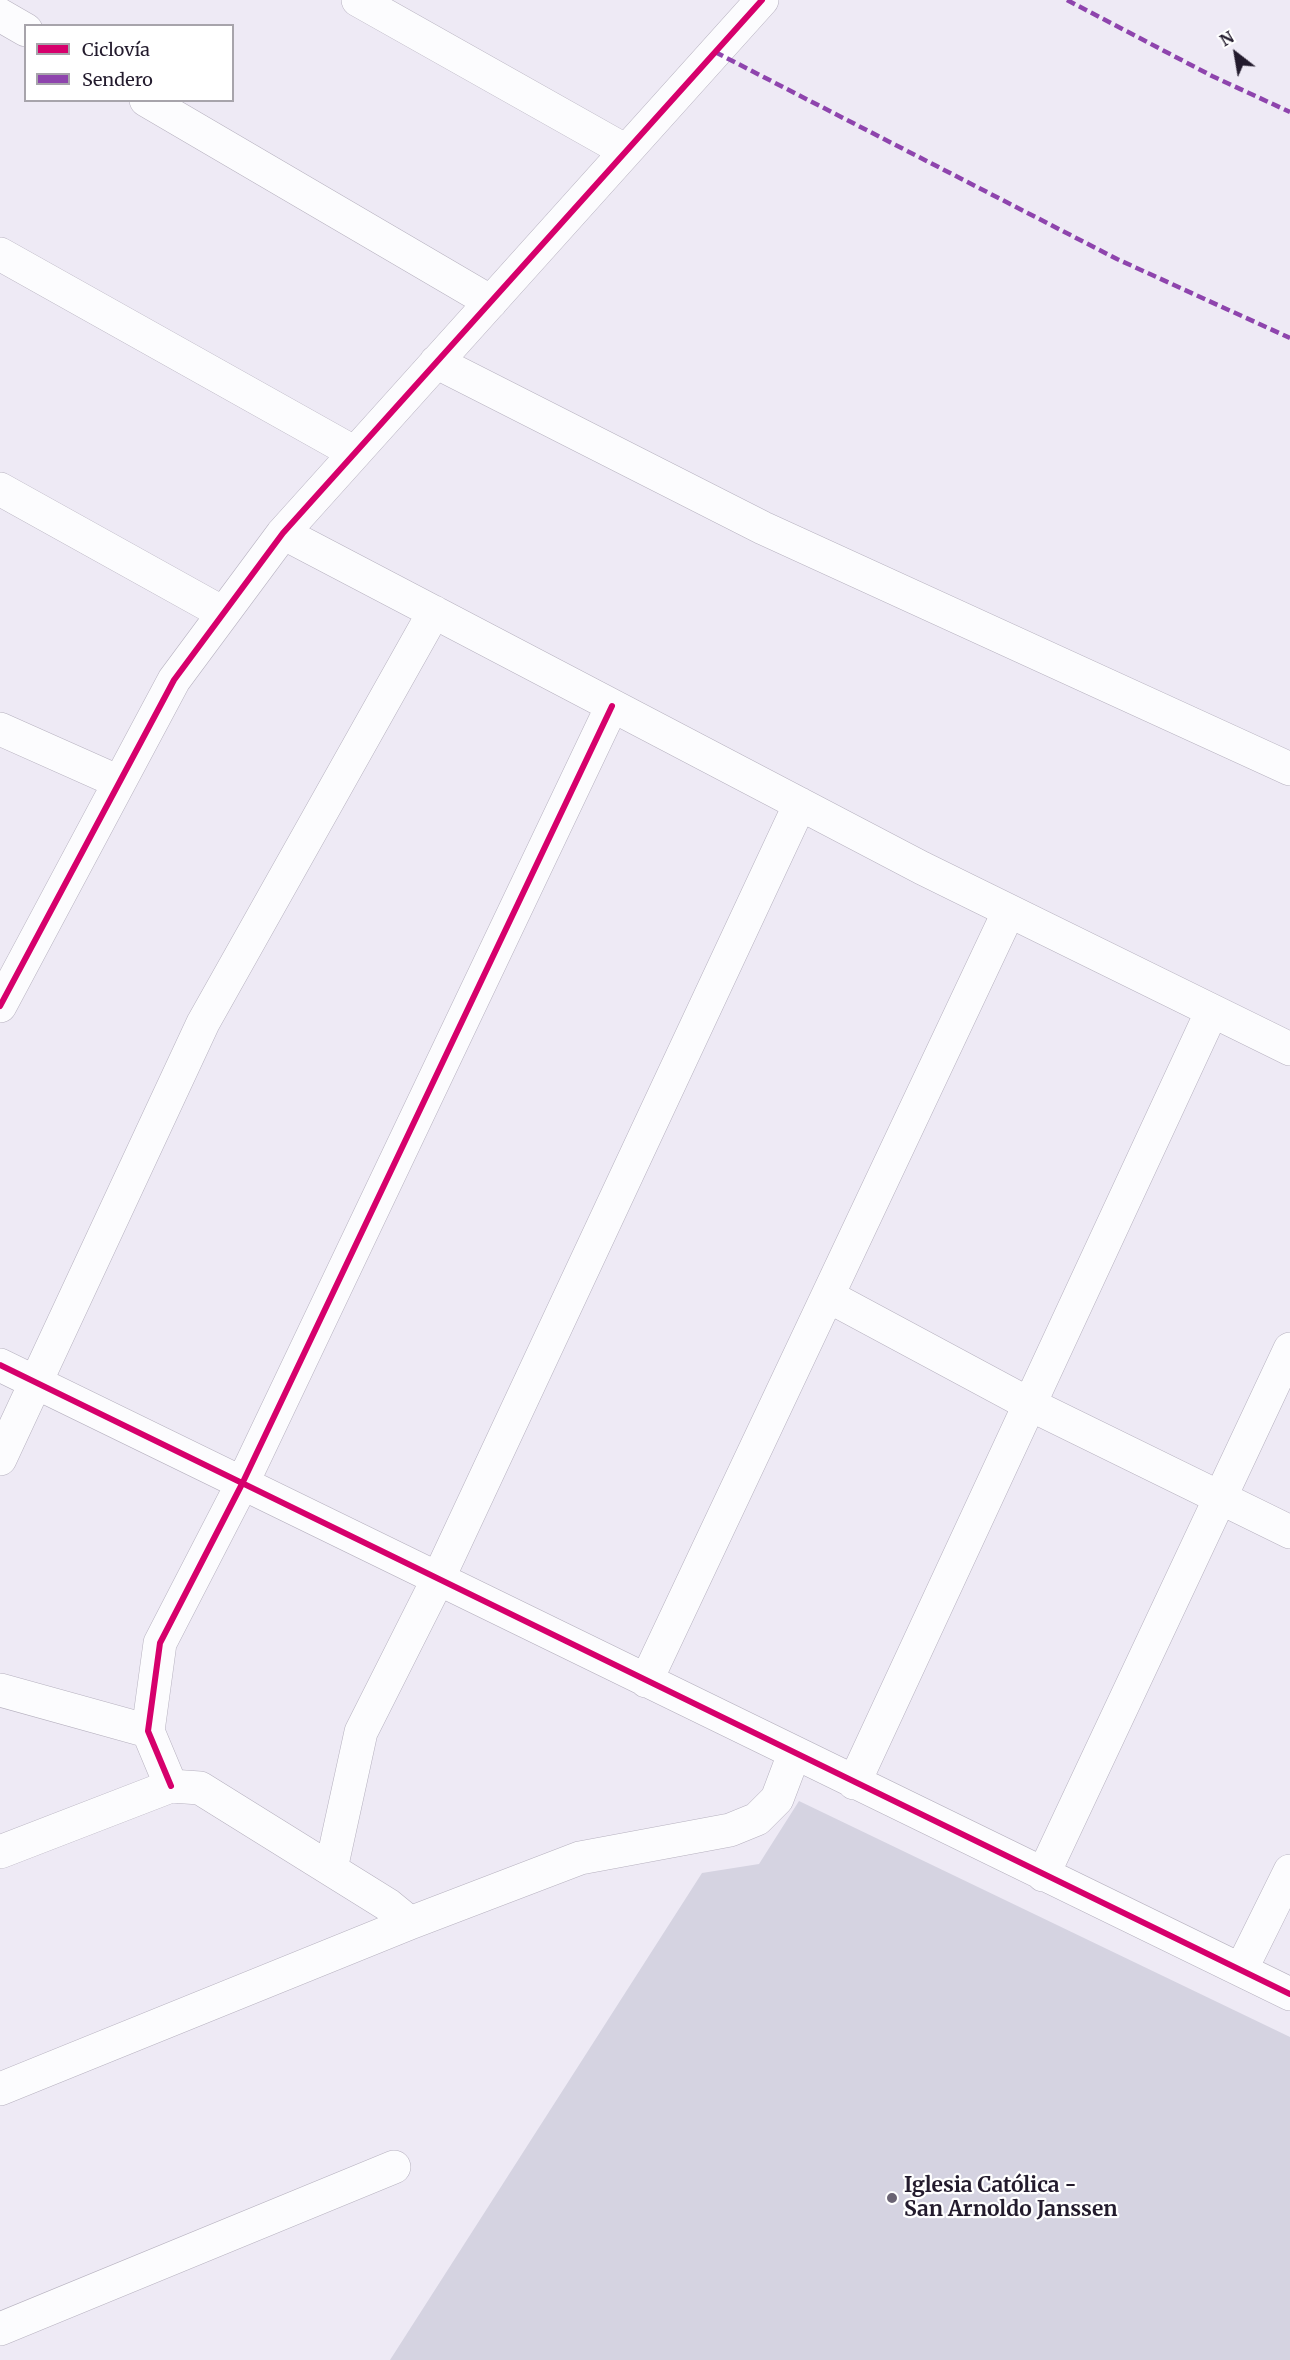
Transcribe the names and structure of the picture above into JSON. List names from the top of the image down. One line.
{"places":["Iglesia Católica - San Arnoldo Janssen"],"legend":["Ciclovía","Sendero"],"north":"top left"}
